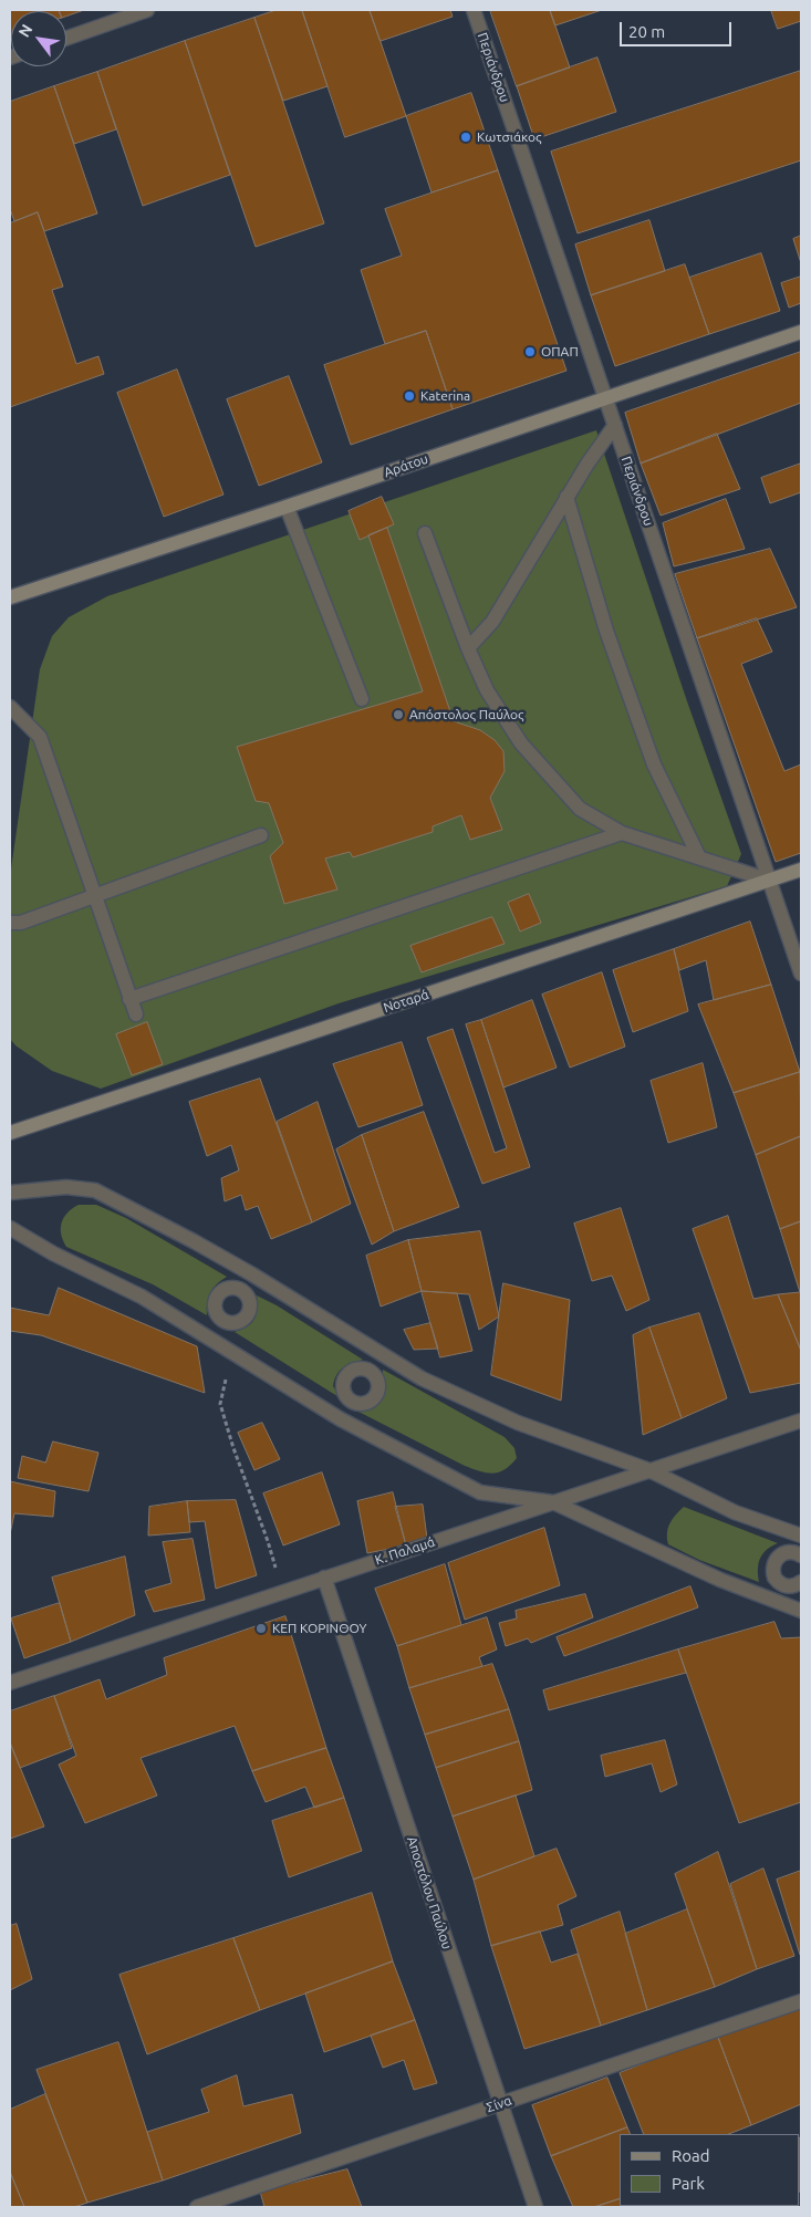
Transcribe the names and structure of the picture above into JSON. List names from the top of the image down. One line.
{"streets":{"street":["Περιάνδρου","Αράτου","Νοταρά","Κ. Παλαμά","Αποστόλου Παύλου","Σίνα"]},"crossings":[["Περιάνδρου","Αράτου"],["Περιάνδρου","Νοταρά"],["Κ. Παλαμά","Αποστόλου Παύλου"],["Αποστόλου Παύλου","Σίνα"]],"places":["Κωτσιάκος","ΟΠΑΠ","Katerina","Απόστολος Παύλος","ΚΕΠ ΚΟΡΙΝΘΟΥ"],"legend":["Road","Park"],"scale_bar":"20 m","north":"top left"}
